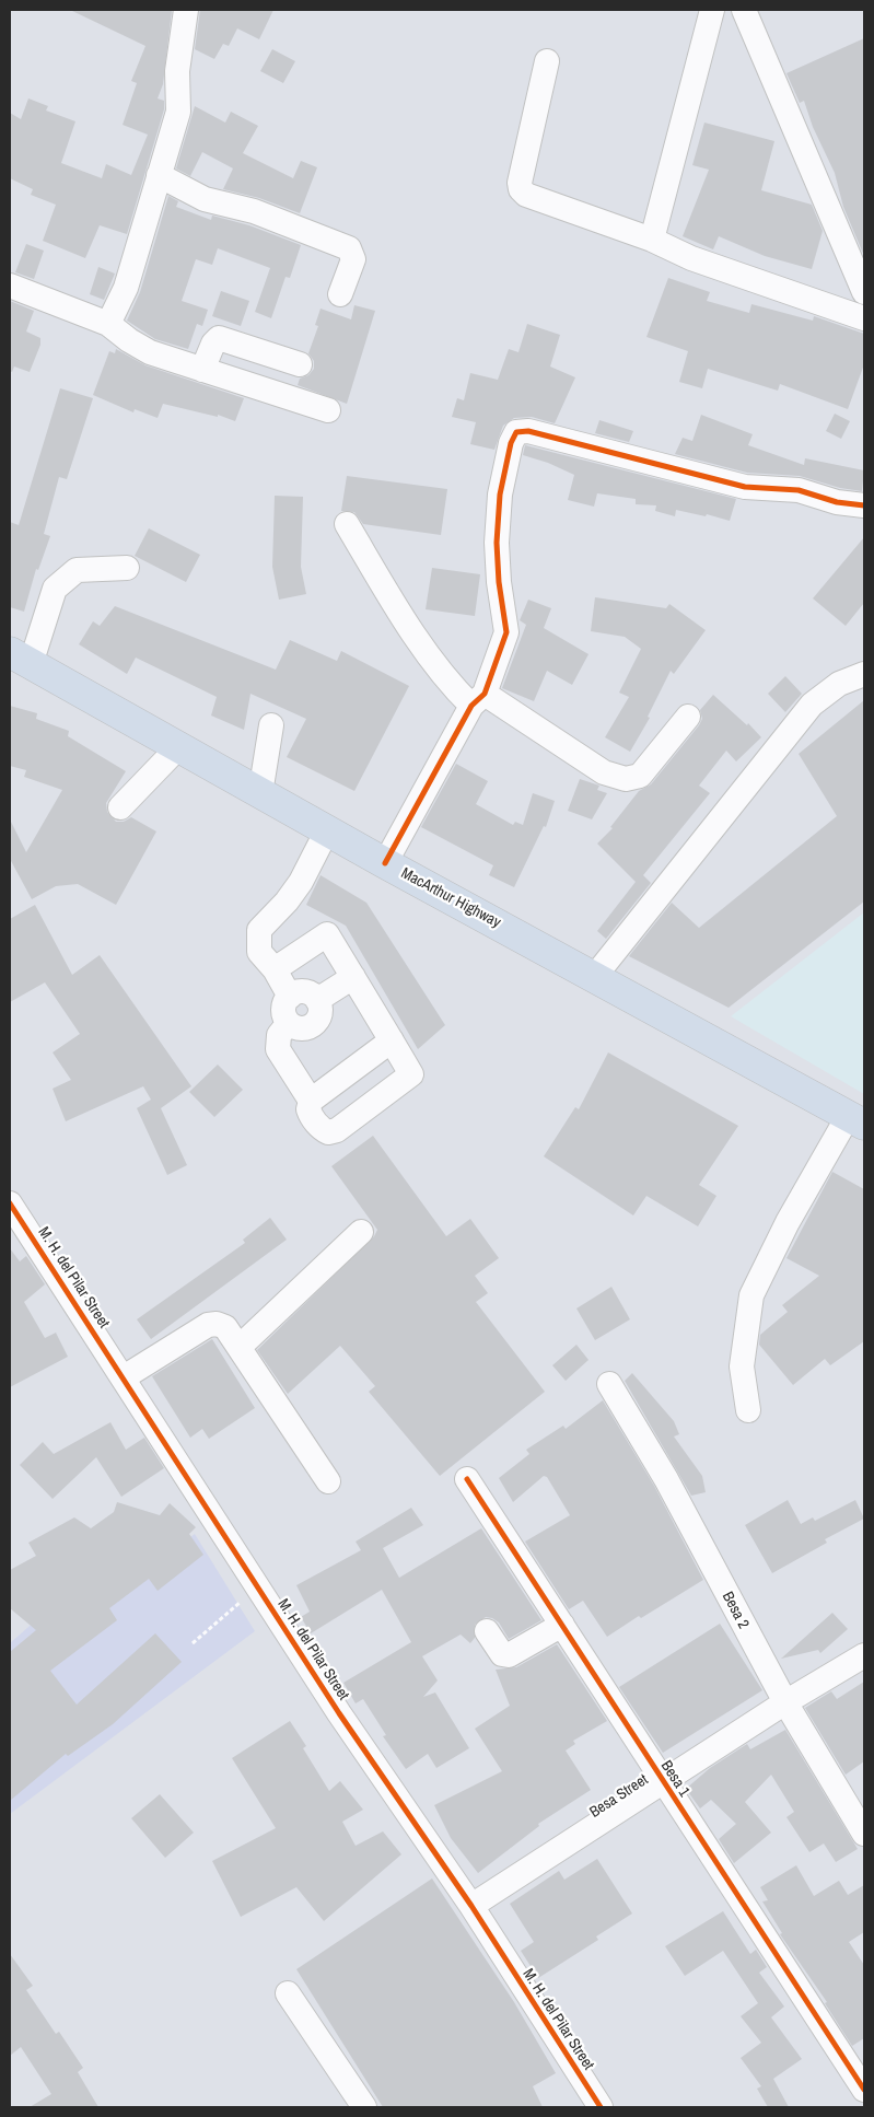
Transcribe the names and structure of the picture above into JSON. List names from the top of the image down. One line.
{"streets":{"highway":["MacArthur Highway"],"street":["M. H. del Pilar Street","Besa 2","Besa 1","Besa Street"]},"crossings":[["M. H. del Pilar Street","Besa Street"],["Besa 2","Besa Street"],["Besa 1","Besa Street"]]}
